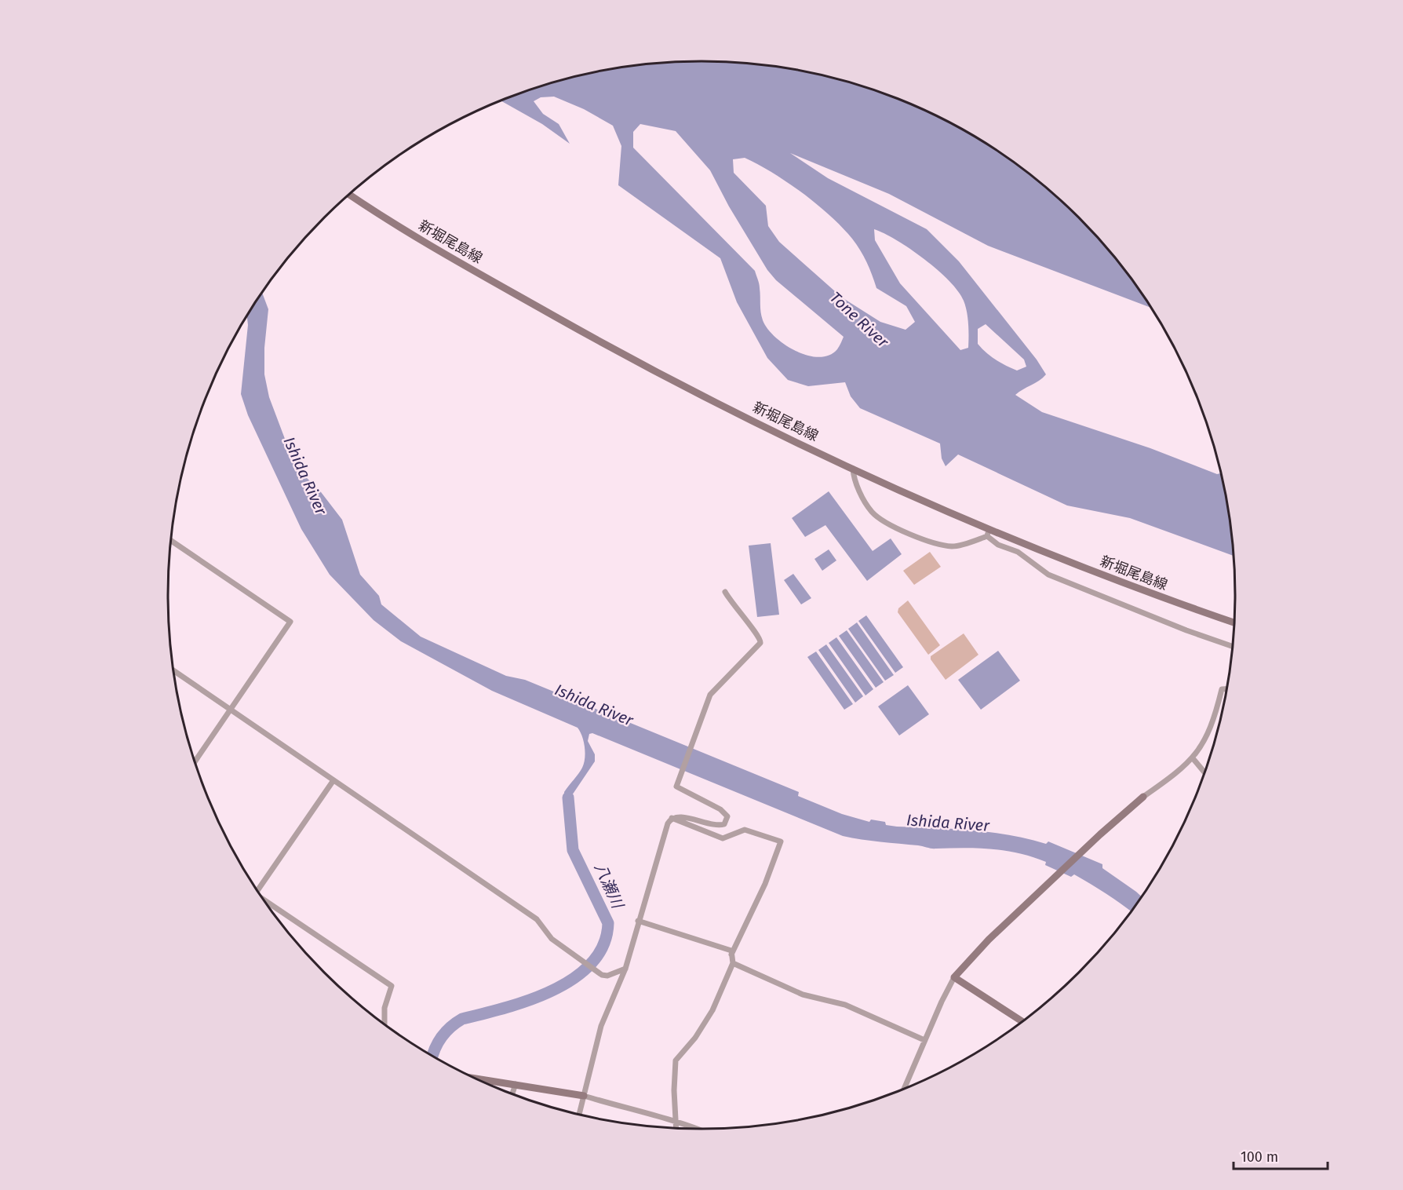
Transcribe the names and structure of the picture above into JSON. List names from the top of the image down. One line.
{"streets":{"main road":["新堀尾島線"]},"water":["Tone River","Ishida River","八瀬川"],"scale_bar":"100 m"}
